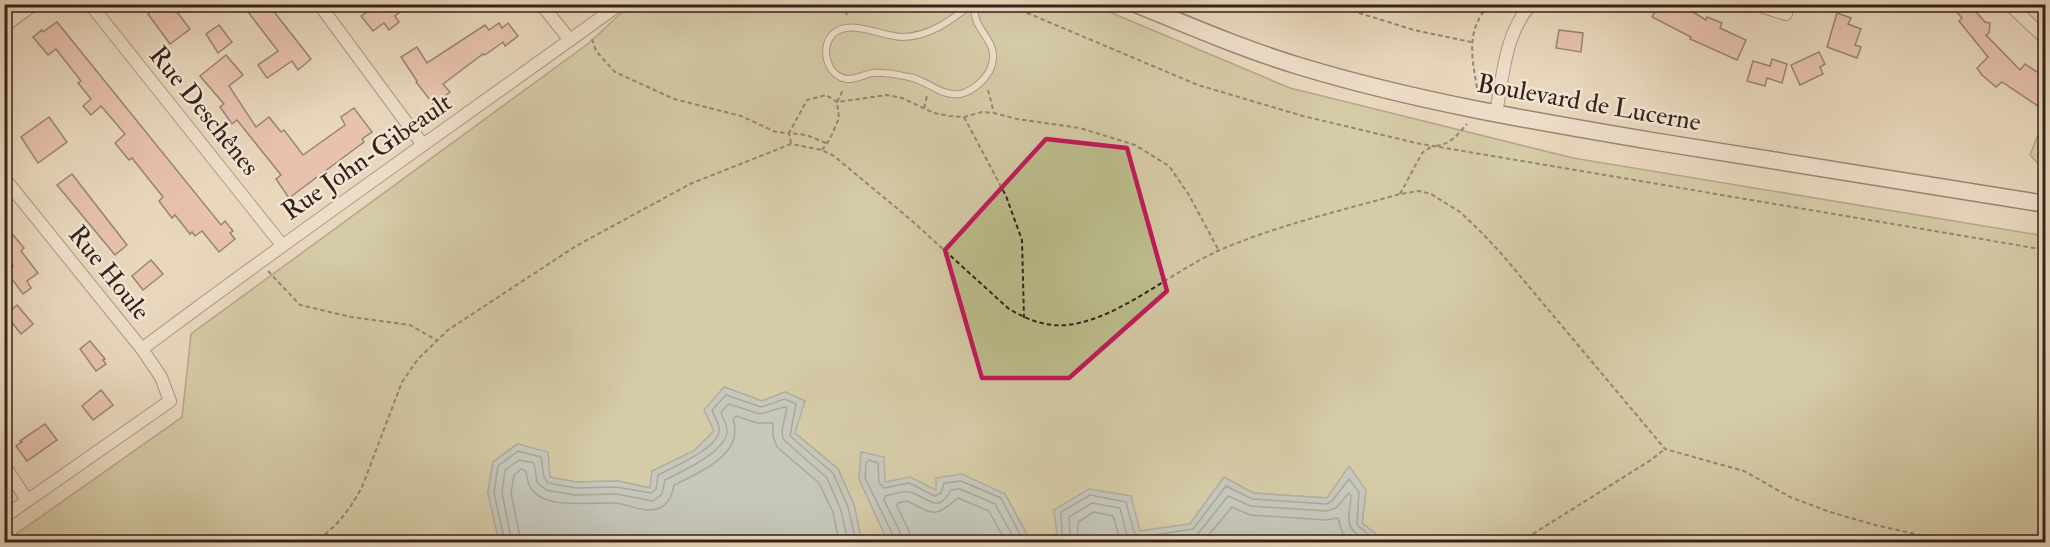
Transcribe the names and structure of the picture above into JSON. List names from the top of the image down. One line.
{"streets":{"main road":["Boulevard de Lucerne"],"street":["Rue Deschênes","Rue John-Gibeault","Rue Houle"]},"crossings":[["Rue Deschênes","Rue John-Gibeault"],["Rue John-Gibeault","Rue Houle"]]}
